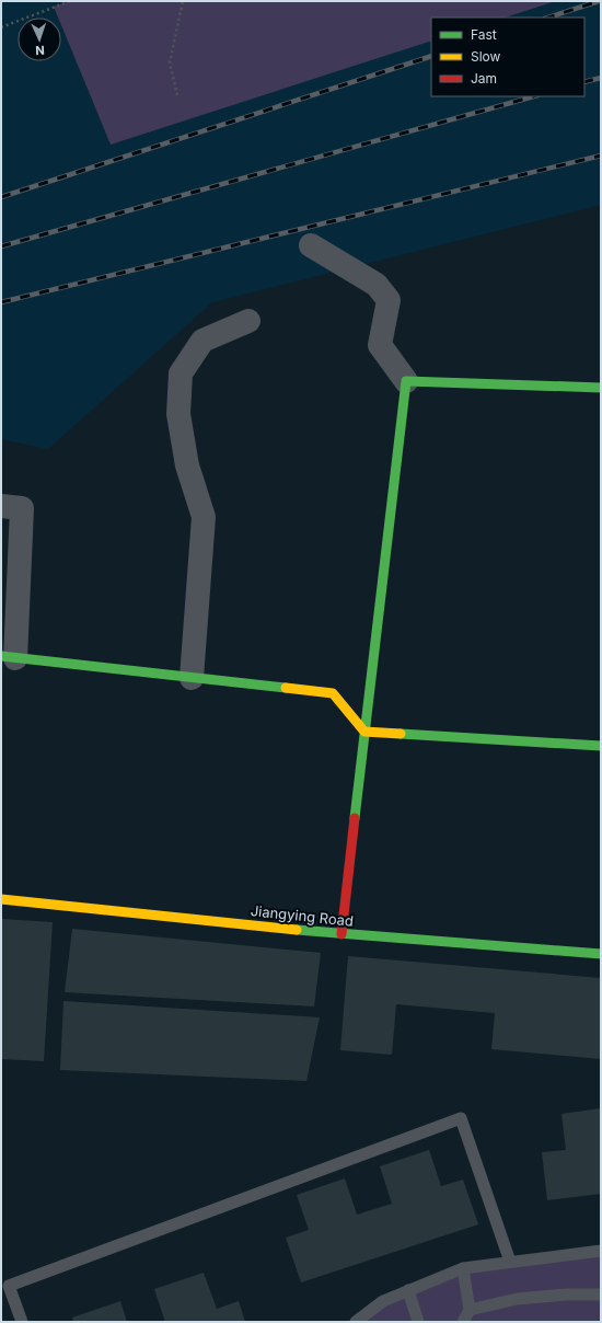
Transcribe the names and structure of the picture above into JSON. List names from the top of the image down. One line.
{"streets":{"street":["Jiangying Road"]},"legend":["Fast","Slow","Jam"],"north":"bottom"}
